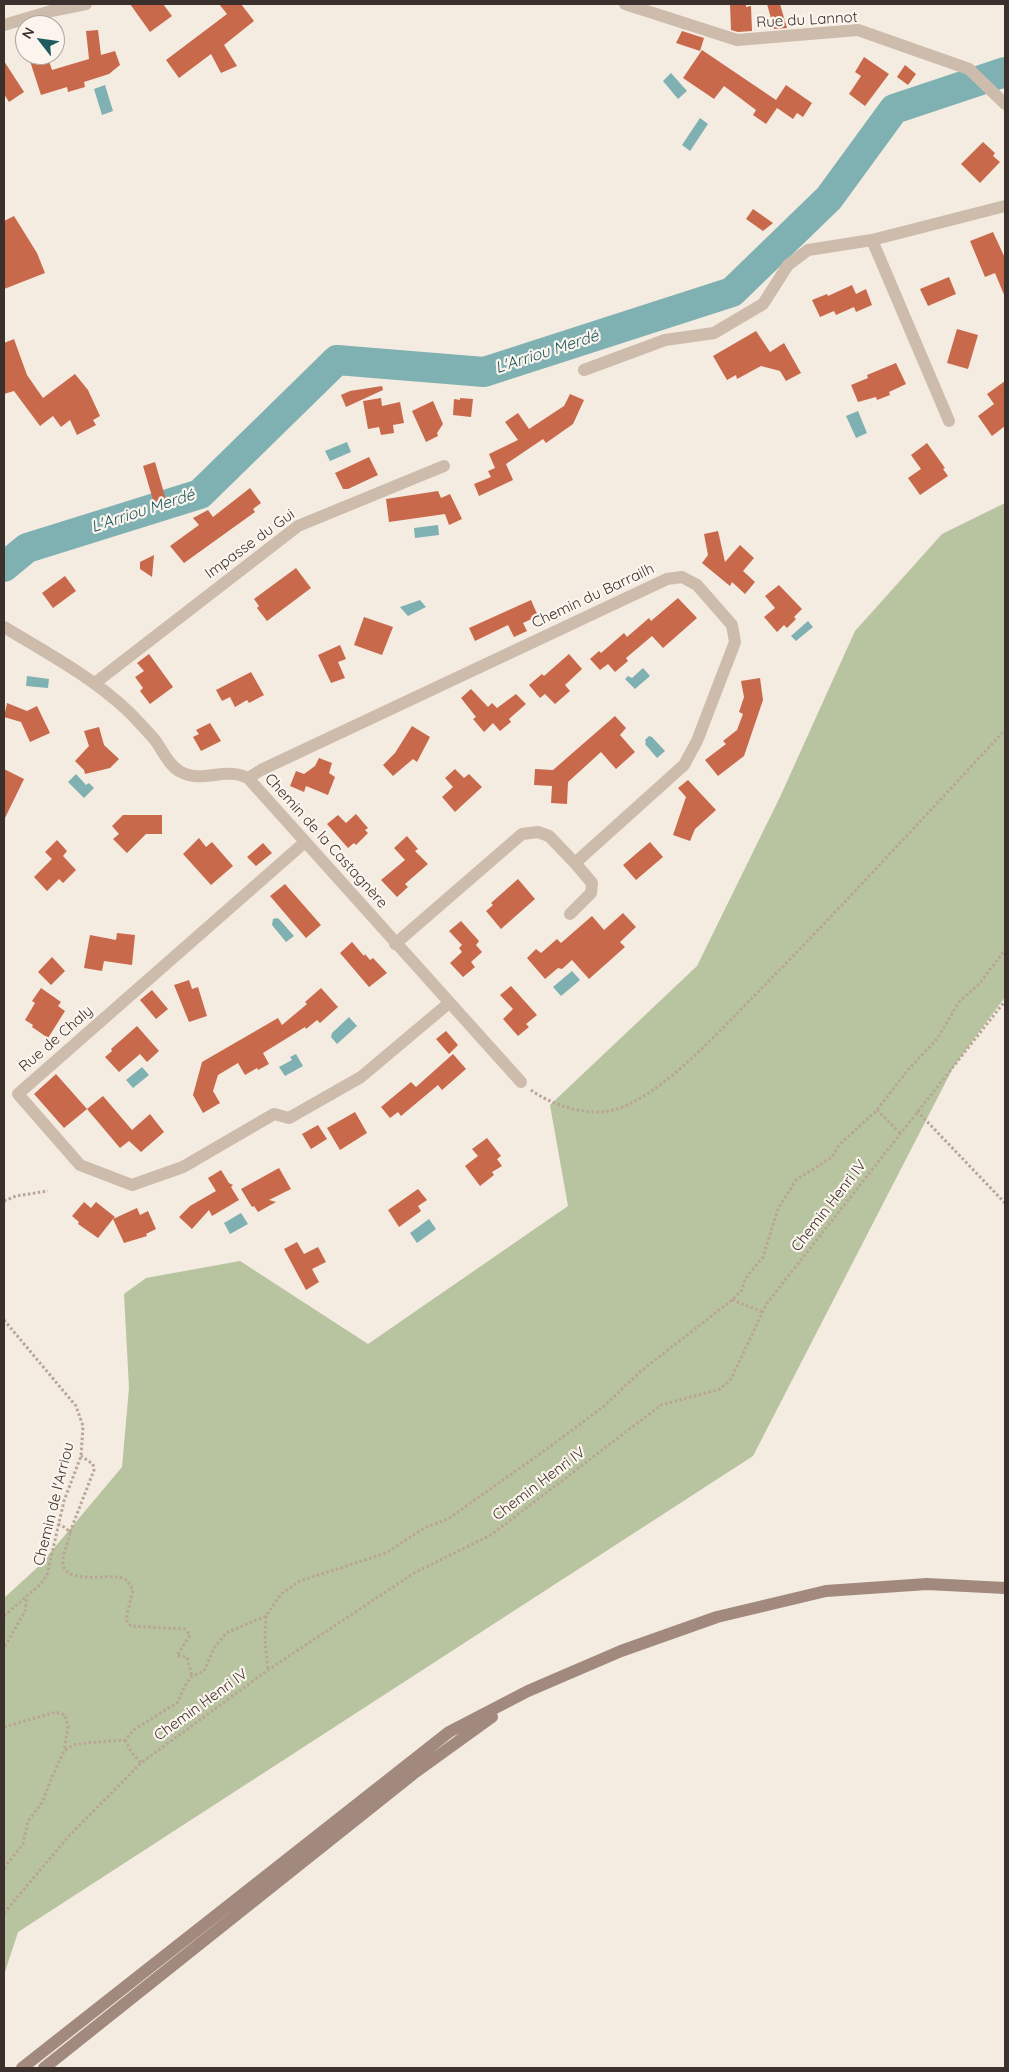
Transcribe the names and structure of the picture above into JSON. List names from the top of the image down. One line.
{"streets":{"street":["Rue du Lannot","Impasse du Gui","Chemin du Barrailh","Chemin de la Castagnère","Rue de Chaly"],"path":["Chemin Henri IV","Chemin de l'Arriou"]},"crossings":[["Impasse du Gui","Chemin de la Castagnère"],["Chemin du Barrailh","Chemin de la Castagnère"],["Chemin de la Castagnère","Rue de Chaly"]],"water":["L'Arriou Merdé"],"north":"top left"}
